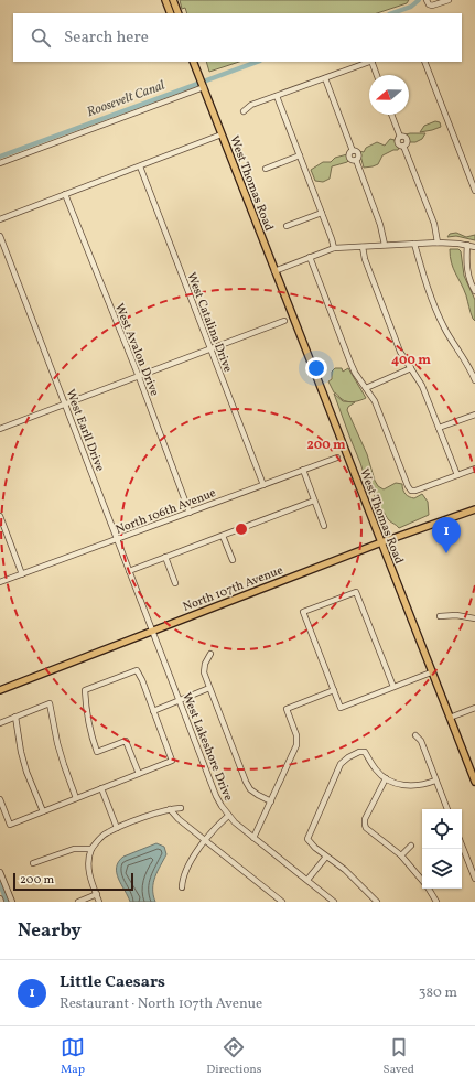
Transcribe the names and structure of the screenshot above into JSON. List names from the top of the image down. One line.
{"streets":{"main road":["West Thomas Road","North 107th Avenue"],"street":["West Catalina Drive","West Avalon Drive","West Earll Drive","North 106th Avenue","West Lakeshore Drive"]},"crossings":[["West Thomas Road","North 107th Avenue"],["West Catalina Drive","North 106th Avenue"],["West Avalon Drive","North 106th Avenue"],["West Earll Drive","North 106th Avenue"],["West Earll Drive","North 107th Avenue"],["West Earll Drive","West Lakeshore Drive"],["North 107th Avenue","West Lakeshore Drive"]],"water":["Roosevelt Canal"],"scale_bar":"200 m","north":"left","page":{"search":"Search here","pins":"1","scale":"200 m","heading":"Nearby","list":[{"mark":"1","name":"Little Caesars","note":"Restaurant · North 107th Avenue","value":"380 m"}],"nav":["Map","Directions","Saved"]},"rings":["400 m","200 m"]}
